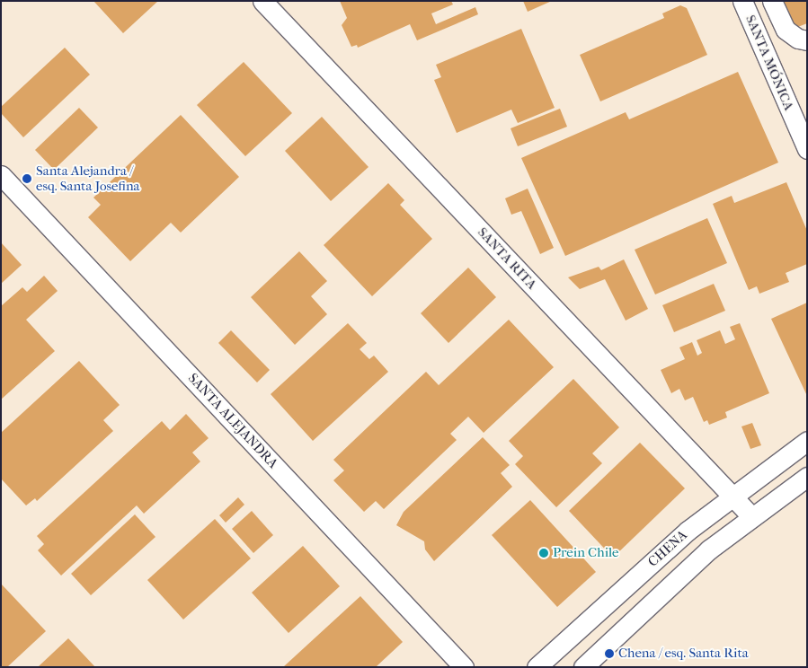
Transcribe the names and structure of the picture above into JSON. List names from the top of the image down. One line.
{"streets":{"street":["SANTA MÓNICA","SANTA RITA","SANTA ALEJANDRA","CHENA"]},"crossings":[["SANTA RITA","CHENA"]],"places":["Santa Alejandra / esq. Santa Josefina","Prein Chile","Chena / esq. Santa Rita"]}
